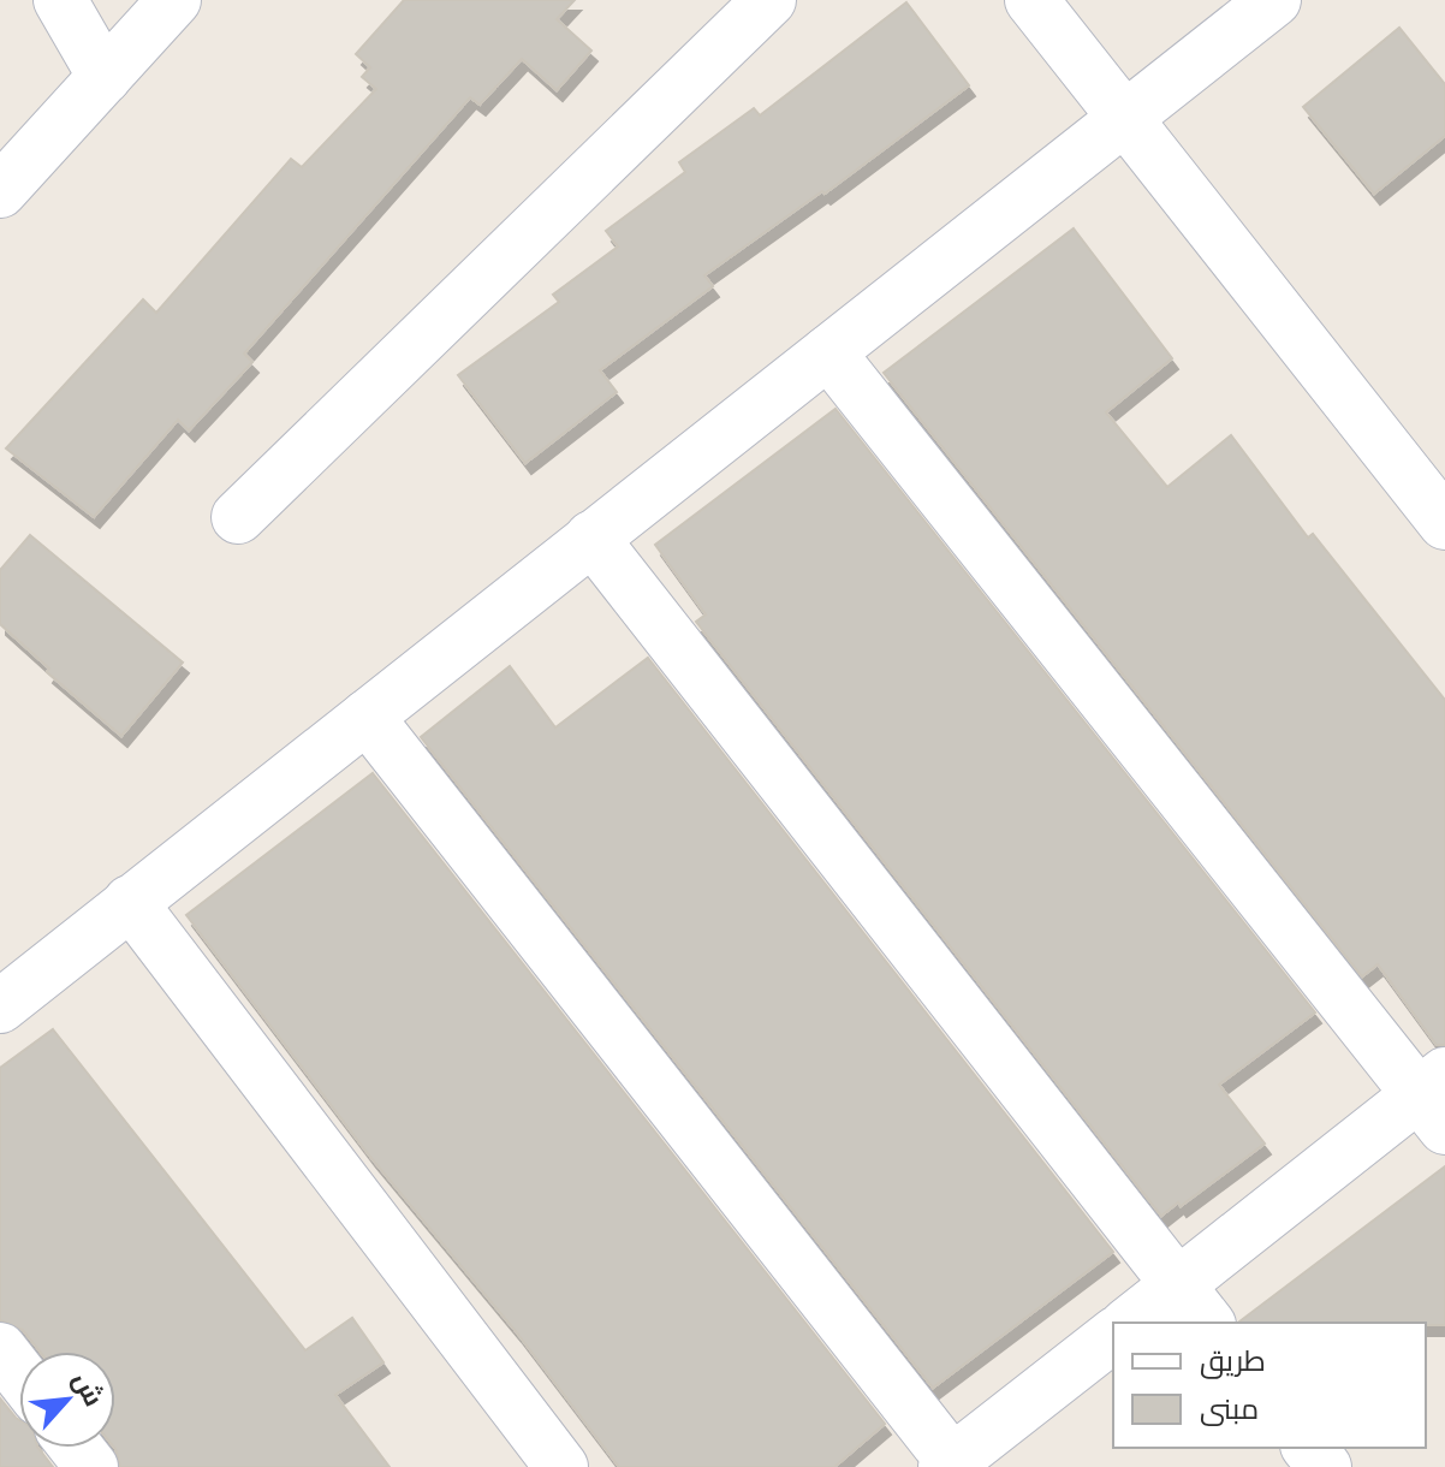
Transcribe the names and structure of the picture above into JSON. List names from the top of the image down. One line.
{"legend":["طريق","مبنى"],"north":"top right"}
